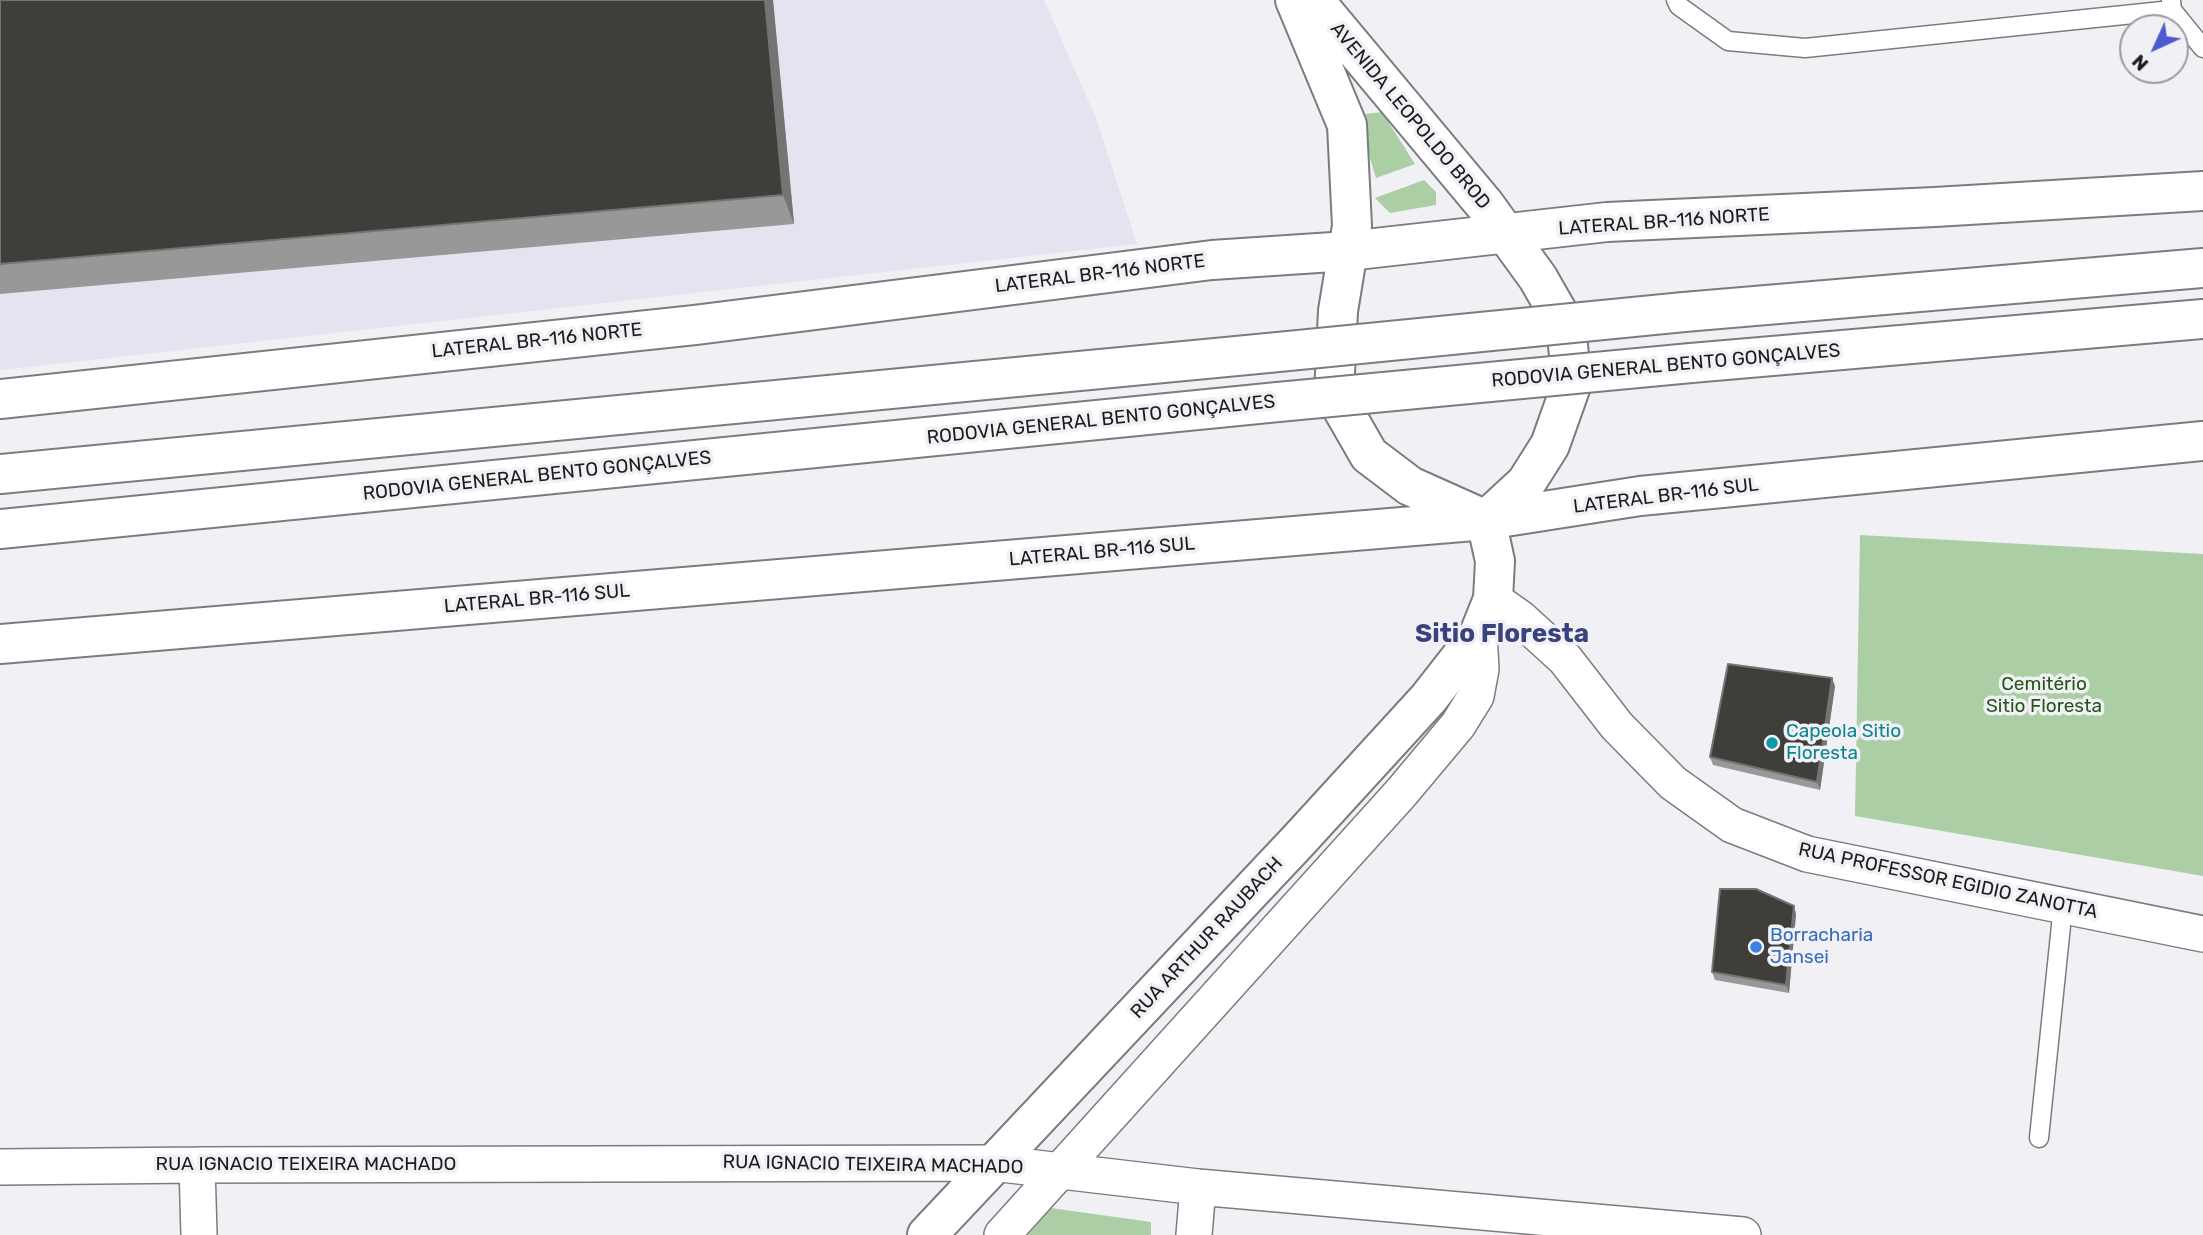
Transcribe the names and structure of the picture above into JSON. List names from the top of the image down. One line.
{"streets":{"main road":["AVENIDA LEOPOLDO BROD","LATERAL BR-116 NORTE","RODOVIA GENERAL BENTO GONÇALVES","LATERAL BR-116 SUL","RUA ARTHUR RAUBACH"],"street":["RUA PROFESSOR EGIDIO ZANOTTA","RUA IGNACIO TEIXEIRA MACHADO"]},"crossings":[["AVENIDA LEOPOLDO BROD","LATERAL BR-116 NORTE"],["AVENIDA LEOPOLDO BROD","LATERAL BR-116 SUL"],["AVENIDA LEOPOLDO BROD","RUA ARTHUR RAUBACH"],["LATERAL BR-116 SUL","RUA ARTHUR RAUBACH"],["RUA PROFESSOR EGIDIO ZANOTTA","RUA ARTHUR RAUBACH"],["RUA ARTHUR RAUBACH","RUA IGNACIO TEIXEIRA MACHADO"]],"districts":["Sitio Floresta"],"parks":["Cemitério Sitio Floresta"],"places":["Capeola Sitio Floresta","Borracharia Jansei"],"north":"bottom left"}
